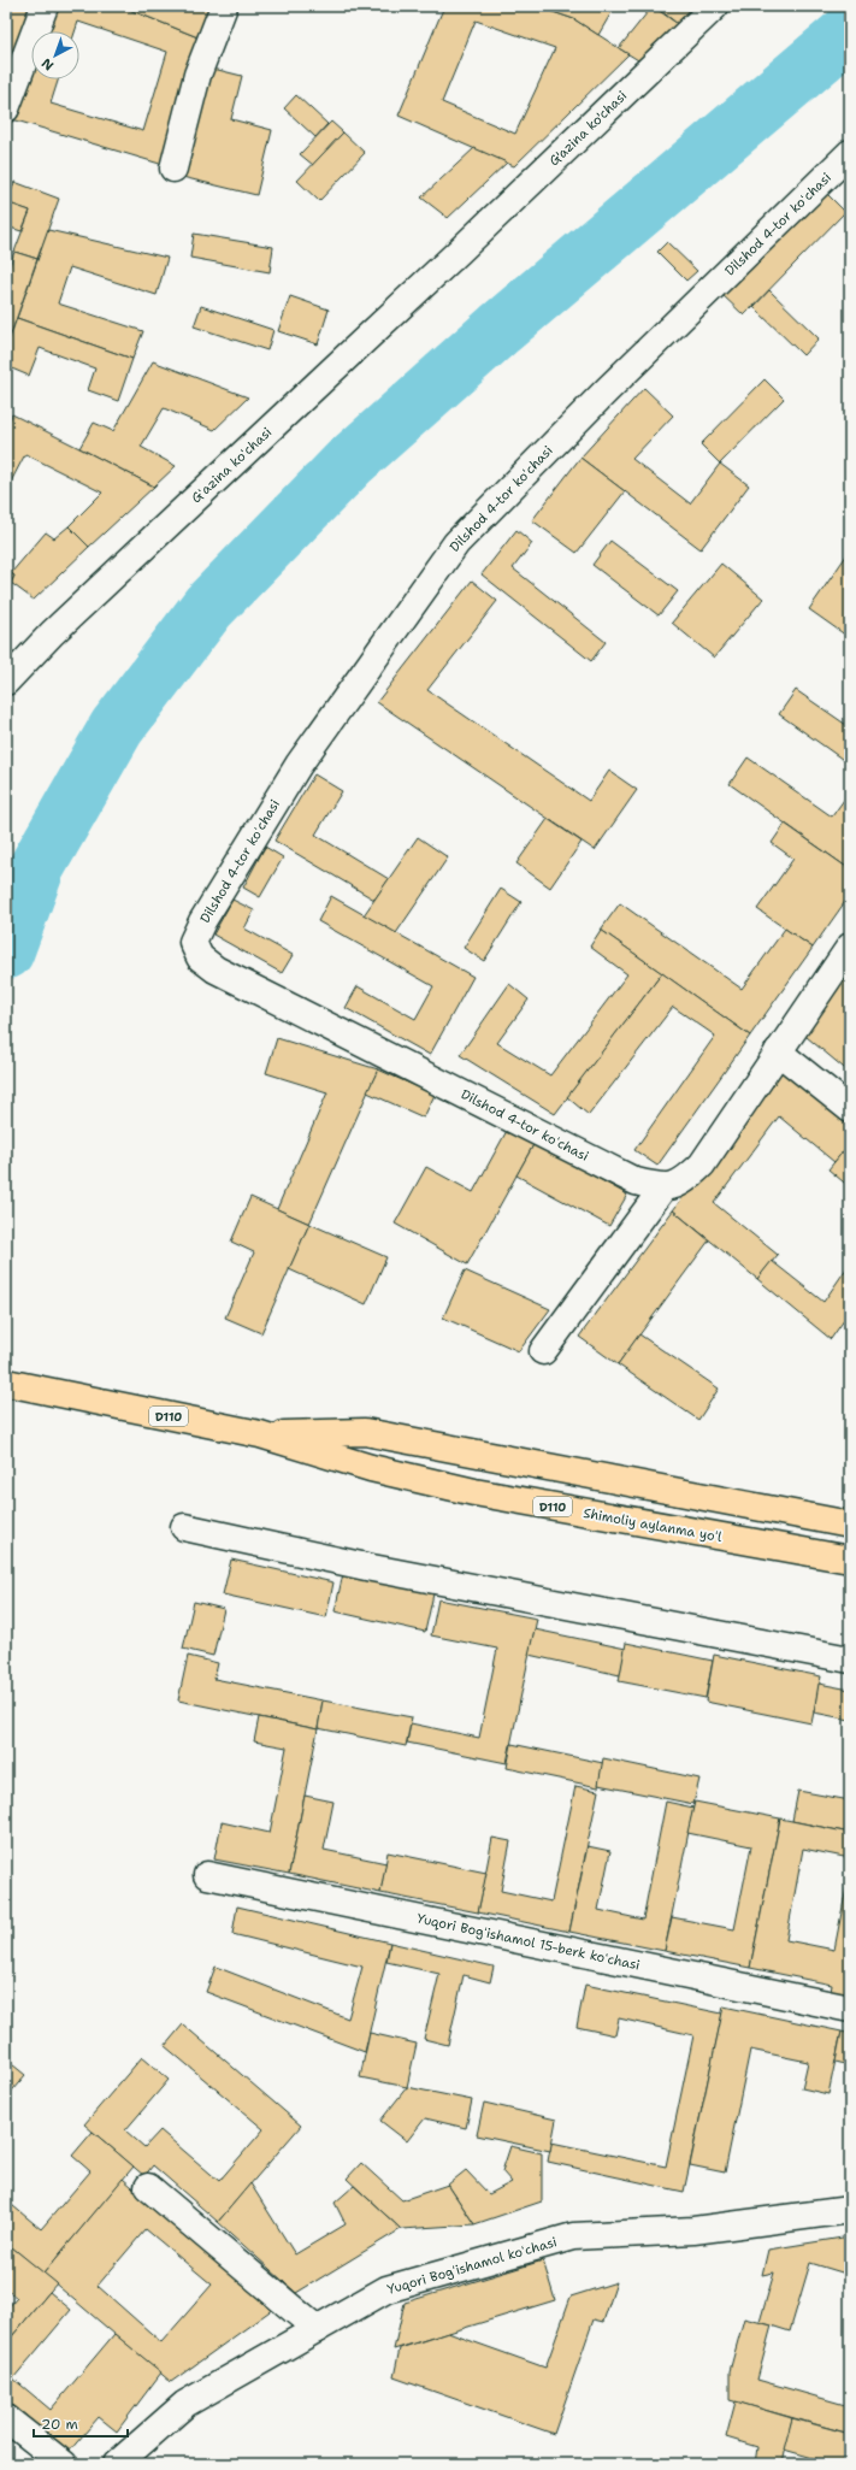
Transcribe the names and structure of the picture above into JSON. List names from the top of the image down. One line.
{"streets":{"main road":["D110","Shimoliy aylanma yoʻl"],"street":["G'azina ko'chasi","Dilshod 4-tor koʻchasi","Gʻazina koʻchasi","Yuqori Bogʻishamol 15-berk koʻchasi","Yuqori Bogʻishamol koʻchasi"]},"crossings":[["G'azina ko'chasi","Gʻazina koʻchasi"]],"scale_bar":"20 m","north":"bottom left"}
